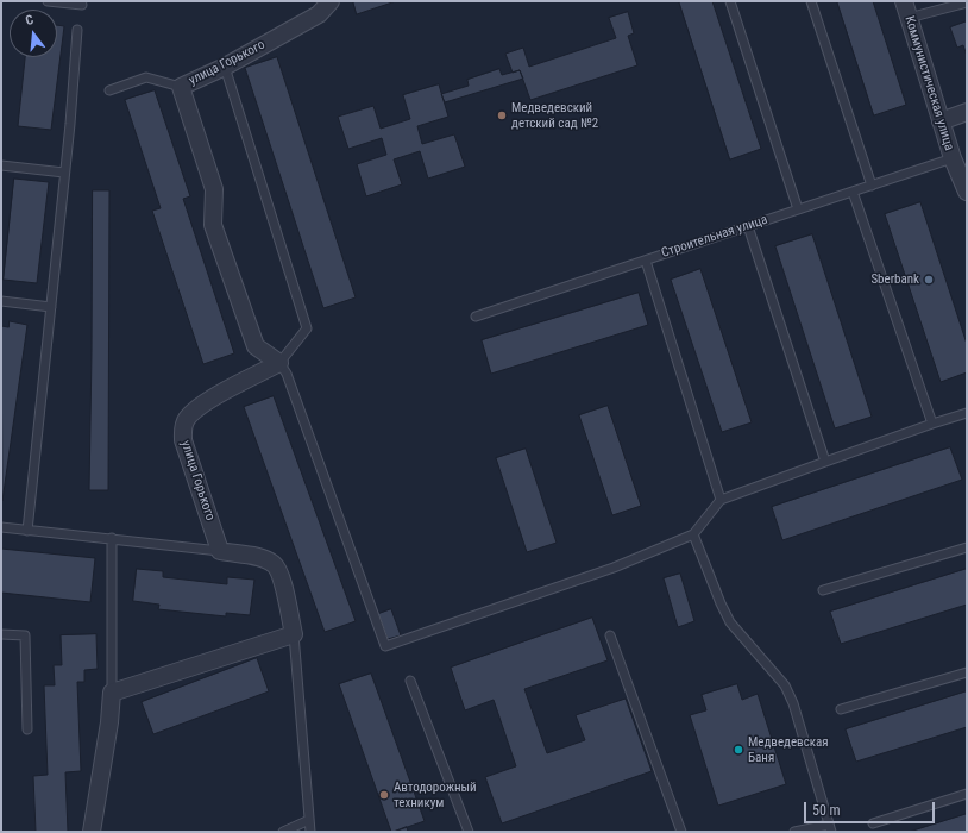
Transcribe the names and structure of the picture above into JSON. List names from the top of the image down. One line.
{"streets":{"street":["улица Горького","Коммунистическая улица"],"lane":["Строительная улица"]},"crossings":[["Коммунистическая улица","Строительная улица"]],"places":["Медведевский детский сад №2","Sberbank","Медведевская Баня","Автодорожный техникум"],"scale_bar":"50 m","north":"top"}
